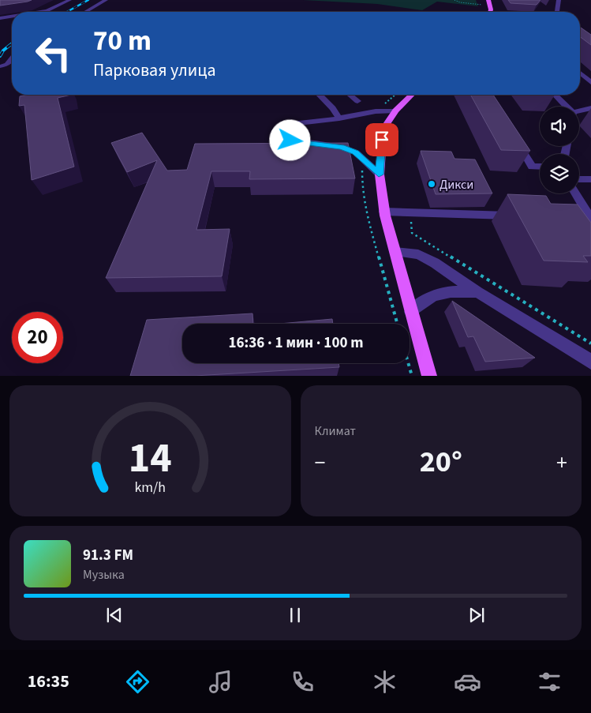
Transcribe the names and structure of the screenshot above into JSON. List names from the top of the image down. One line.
{"places":["Дикси"],"page":{"turn":["70 m","Парковая улица"],"limit":"20","trip":"16:36 · 1 мин · 100 m","tile":"Климат","heat":["−","20°","+"],"song":["91.3 FM","Музыка"],"tabs":"16:35","gauge":["14","km/h"]}}
